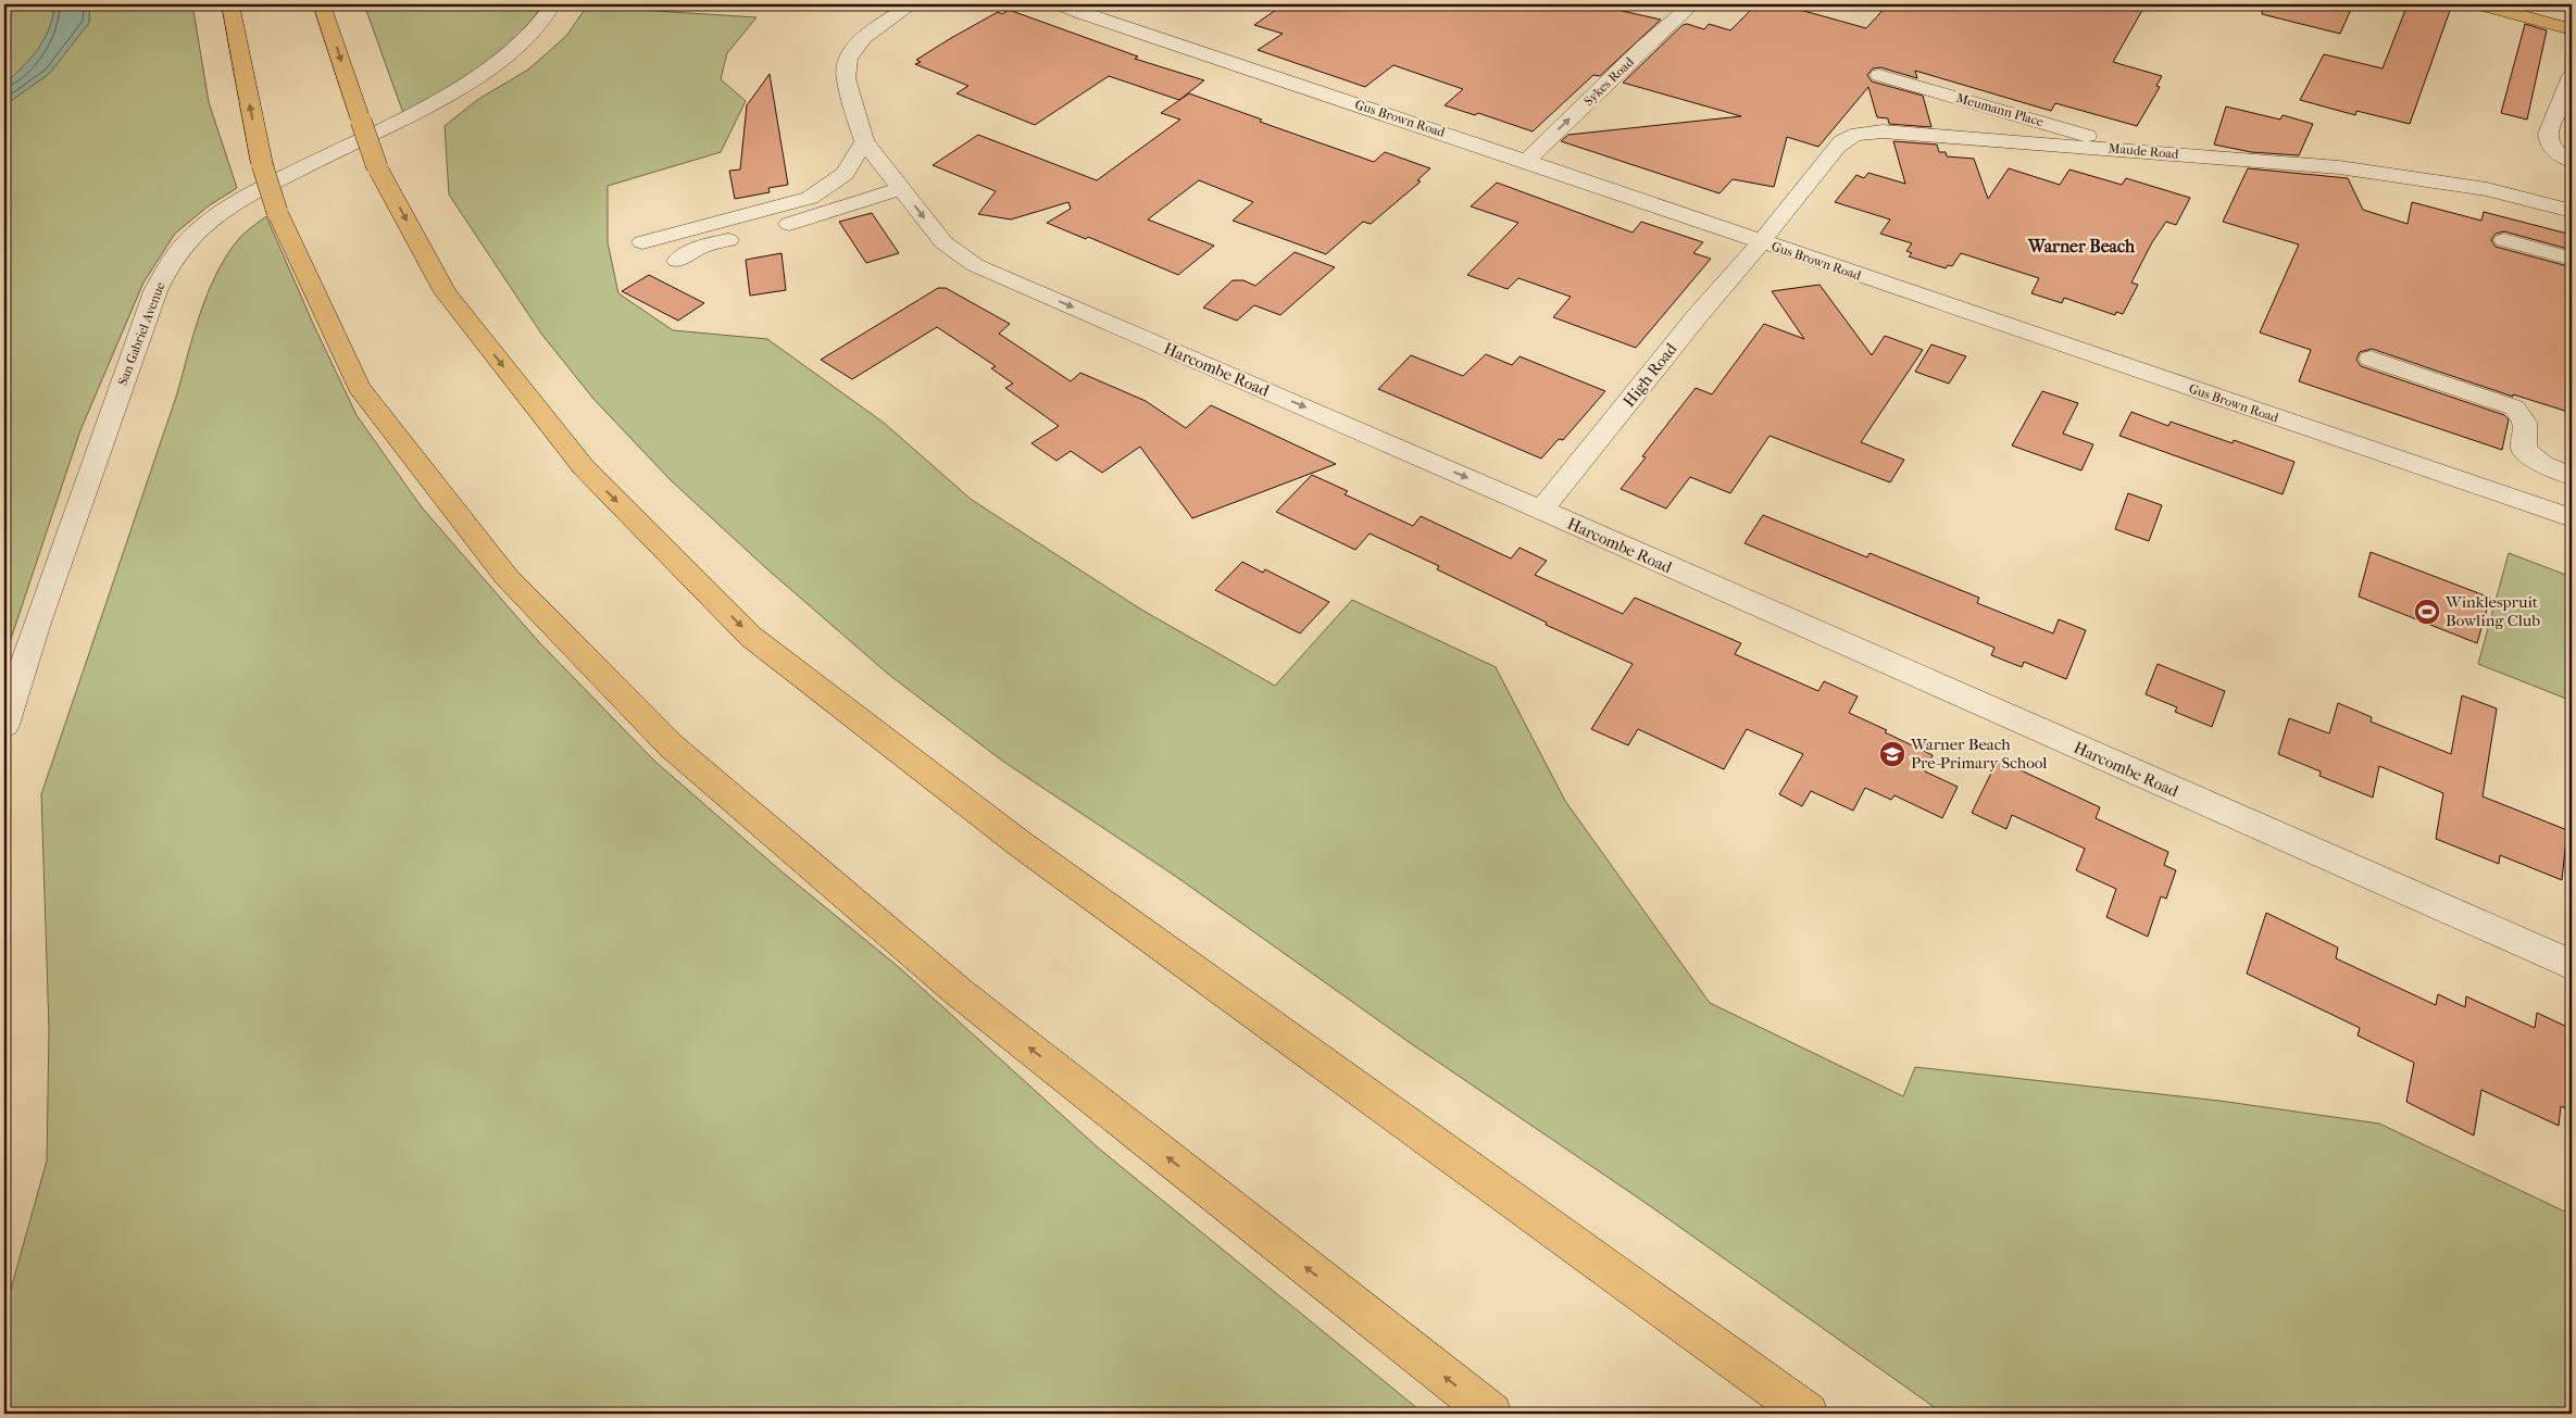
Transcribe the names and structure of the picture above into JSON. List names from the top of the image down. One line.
{"streets":{"street":["Sykes Road","Meumann Place","Gus Brown Road","Maude Road","San Gabriel Avenue","Harcombe Road","High Road"]},"crossings":[["Sykes Road","Gus Brown Road"],["Meumann Place","Maude Road"],["Gus Brown Road","Maude Road"],["Gus Brown Road","High Road"],["Maude Road","High Road"],["Harcombe Road","High Road"]],"one_way":["Sykes Road"],"districts":["Warner Beach"],"places":{"sports":["Winklespruit Bowling Club"],"school or university":["Warner Beach Pre-Primary School"]}}
